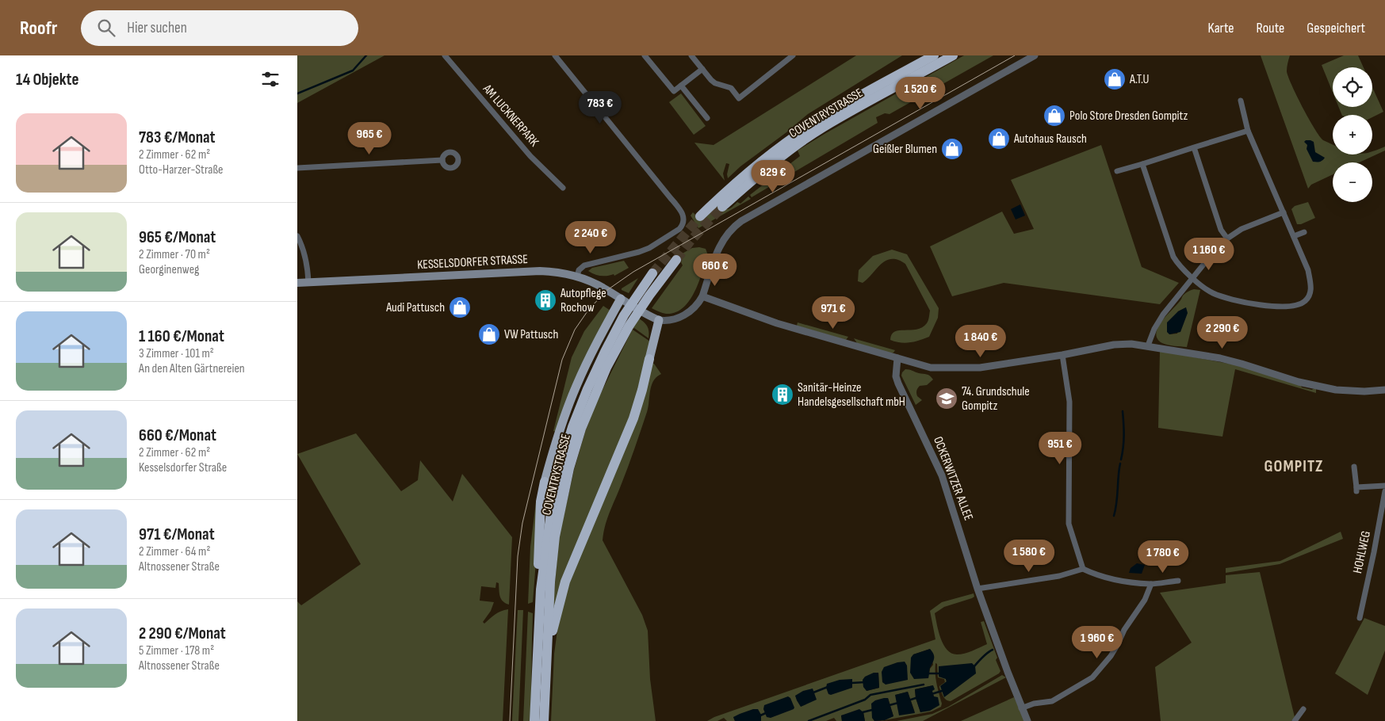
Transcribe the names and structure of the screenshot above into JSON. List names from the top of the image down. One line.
{"streets":{"highway":["COVENTRYSTRASSE"],"main road":["KESSELSDORFER STRASSE"],"street":["AM LUCKNERPARK","OCKERWITZER ALLEE","HOHLWEG"]},"districts":["GOMPITZ"],"places":{"shop":["A.T.U","Polo Store Dresden Gompitz","Autohaus Rausch","Geißler Blumen","Audi Pattusch","VW Pattusch"],"building":["Autopflege Rochow","Sanitär-Heinze Handelsgesellschaft mbH"],"school or university":["74. Grundschule Gompitz"]},"page":{"header":"Roofr","search":"Hier suchen","nav":["Karte","Route","Gespeichert"],"heading":"14 Objekte","map_buttons":["+","−"],"price":["1 520 €","783 €","965 €","829 €","2 240 €","1 160 €","660 €","971 €","2 290 €","1 840 €","951 €","1 580 €","1 780 €","1 960 €"],"list":[{"name":"783 €/Monat","note":"2 Zimmer · 62 m² · Otto-Harzer-Straße"},{"name":"965 €/Monat","note":"2 Zimmer · 70 m² · Georginenweg"},{"name":"1 160 €/Monat","note":"3 Zimmer · 101 m² · An den Alten Gärtnereien"},{"name":"660 €/Monat","note":"2 Zimmer · 62 m² · Kesselsdorfer Straße"},{"name":"971 €/Monat","note":"2 Zimmer · 64 m² · Altnossener Straße"},{"name":"2 290 €/Monat","note":"5 Zimmer · 178 m² · Altnossener Straße"}]}}
